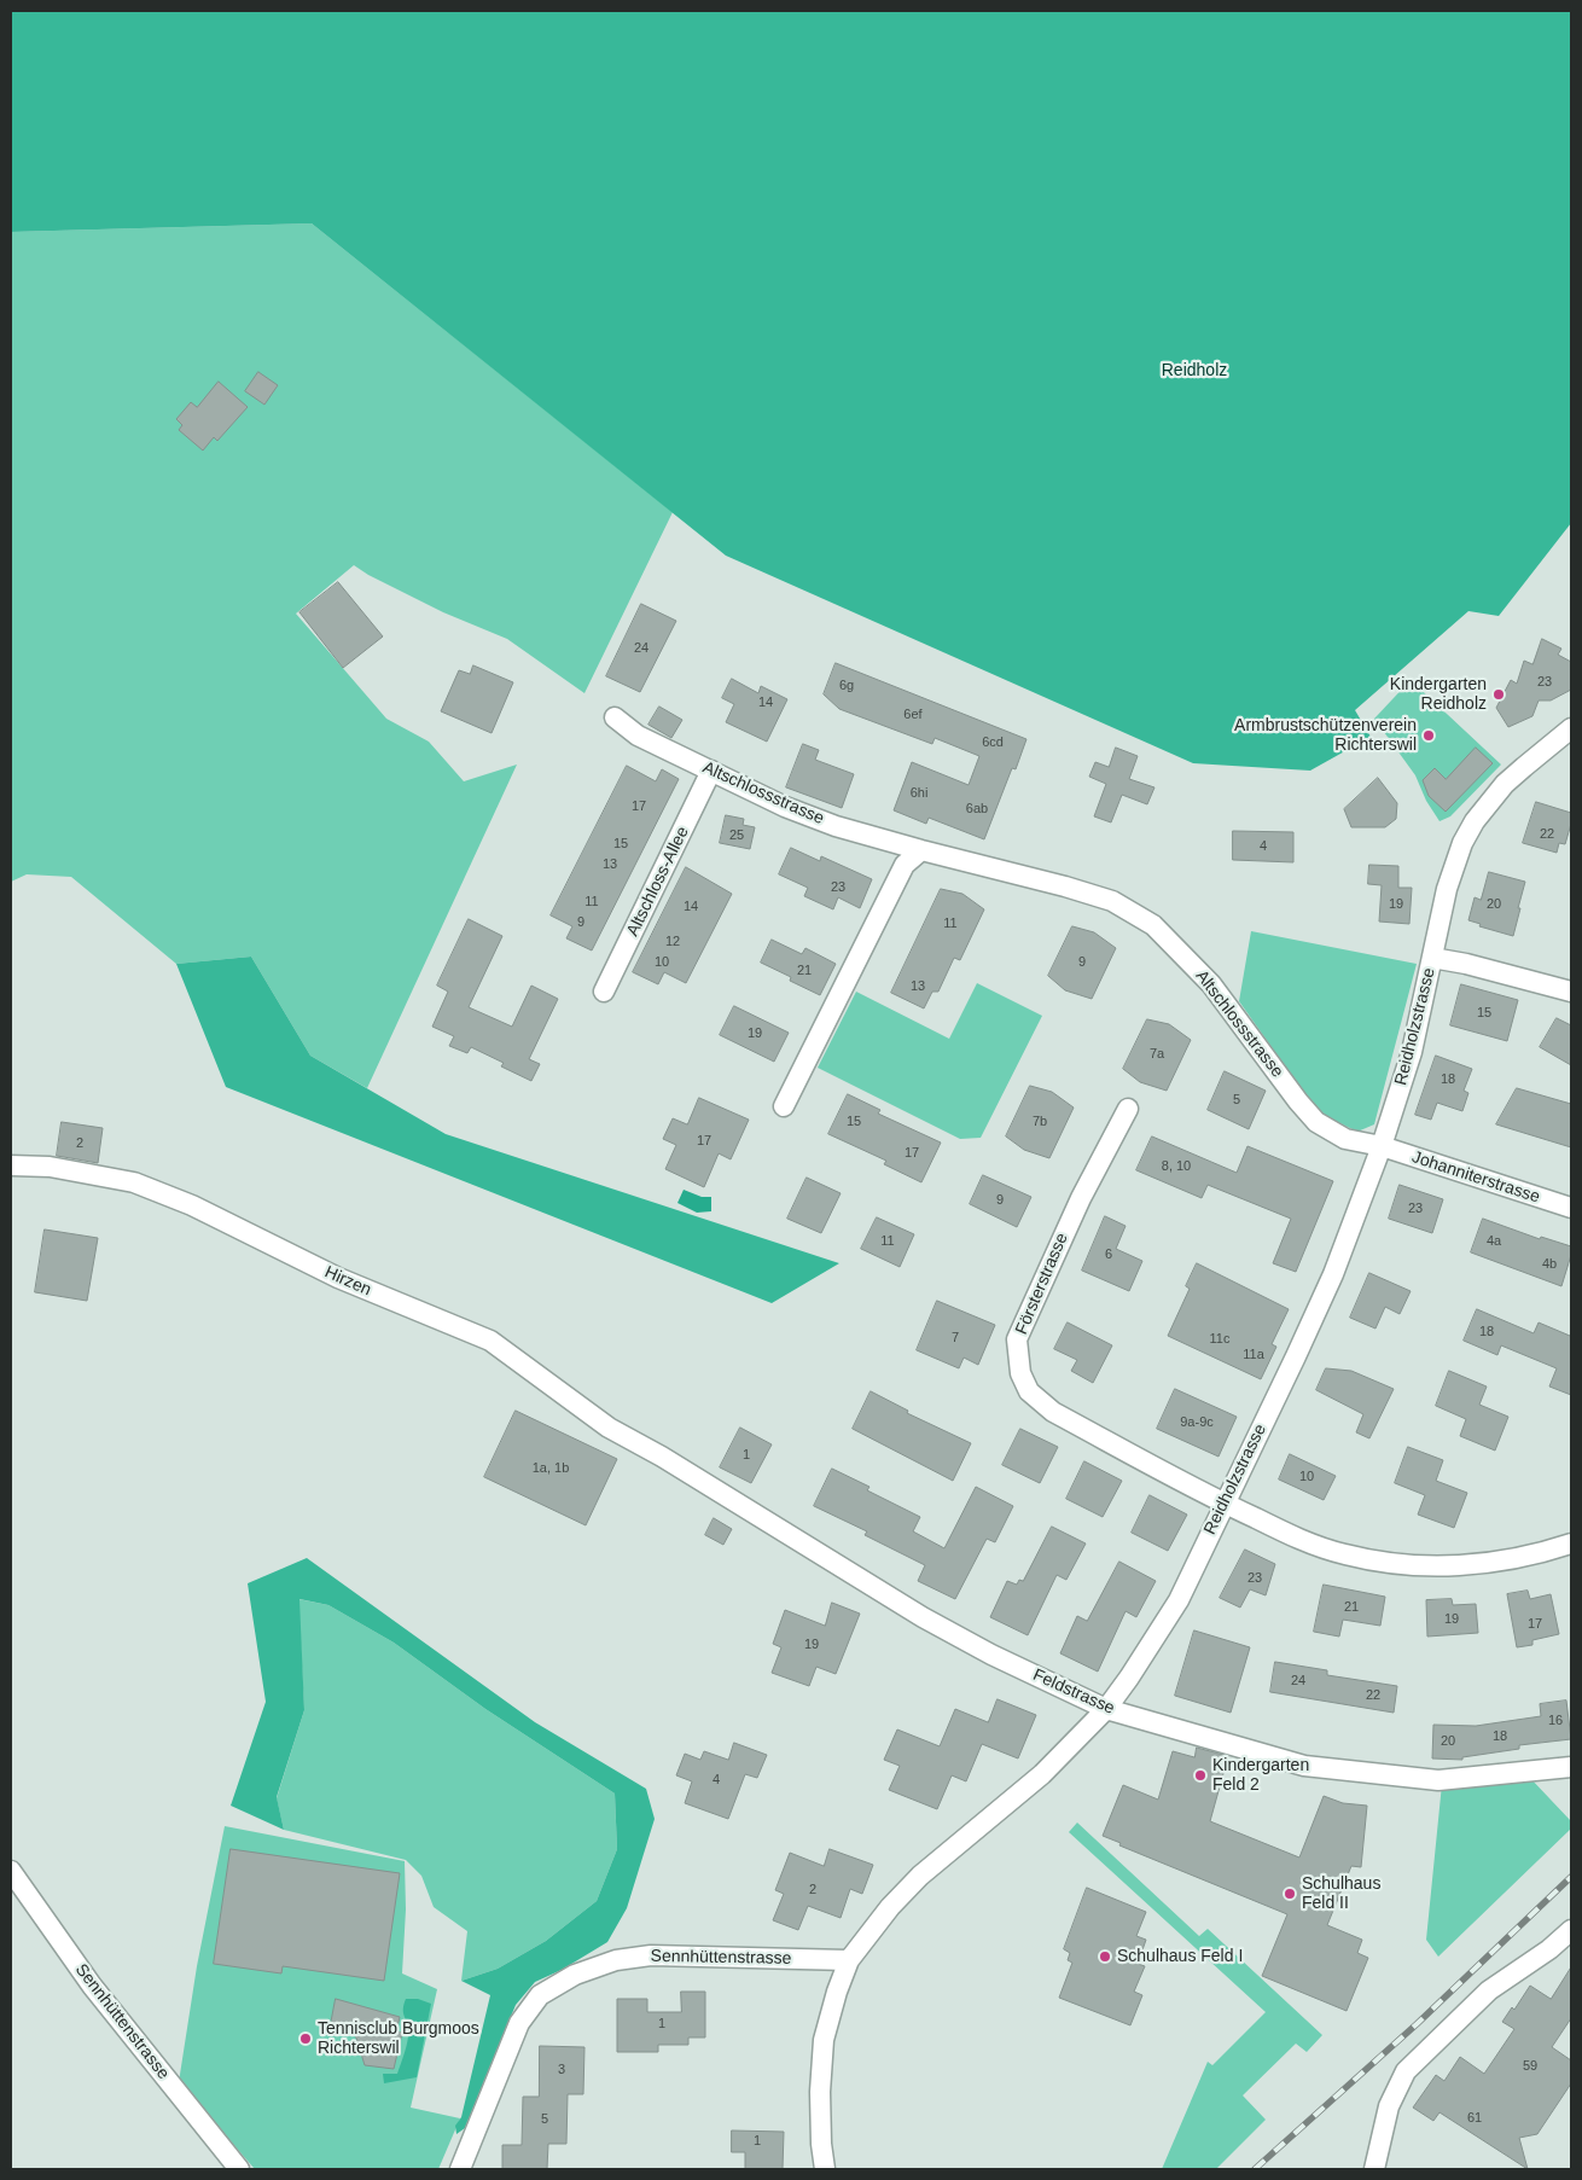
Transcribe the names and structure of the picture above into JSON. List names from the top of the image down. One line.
{"streets":{"street":["Altschlossstrasse","Altschloss-Allee","Reidholzstrasse","Johanniterstrasse","Hirzen","Försterstrasse","Feldstrasse","Sennhüttenstrasse"]},"crossings":[["Altschlossstrasse","Altschloss-Allee"],["Altschlossstrasse","Reidholzstrasse"],["Altschlossstrasse","Johanniterstrasse"],["Reidholzstrasse","Johanniterstrasse"],["Reidholzstrasse","Försterstrasse"],["Reidholzstrasse","Feldstrasse"],["Reidholzstrasse","Sennhüttenstrasse"],["Hirzen","Feldstrasse"]],"parks":["Reidholz"],"places":["Kindergarten Reidholz","Armbrustschützenverein Richterswil","Kindergarten Feld 2","Schulhaus Feld II","Schulhaus Feld I","Tennisclub Burgmoos Richterswil"],"house_numbers":["24","23","6g","14","6ef","6cd","6hi","17","6ab","22","25","15","4","13","23","11","19","20","14","9","11","12","10","9","21","13","15","19","7a","18","5","15","7b","17","2","17","8, 10","9","23","11","4a","6","4b","18","7","11c","11a","9a-9c","1","1a, 1b","10","23","21","19","17","19","24","22","16","18","20","4","2","1","59","3","61","5","1"]}
